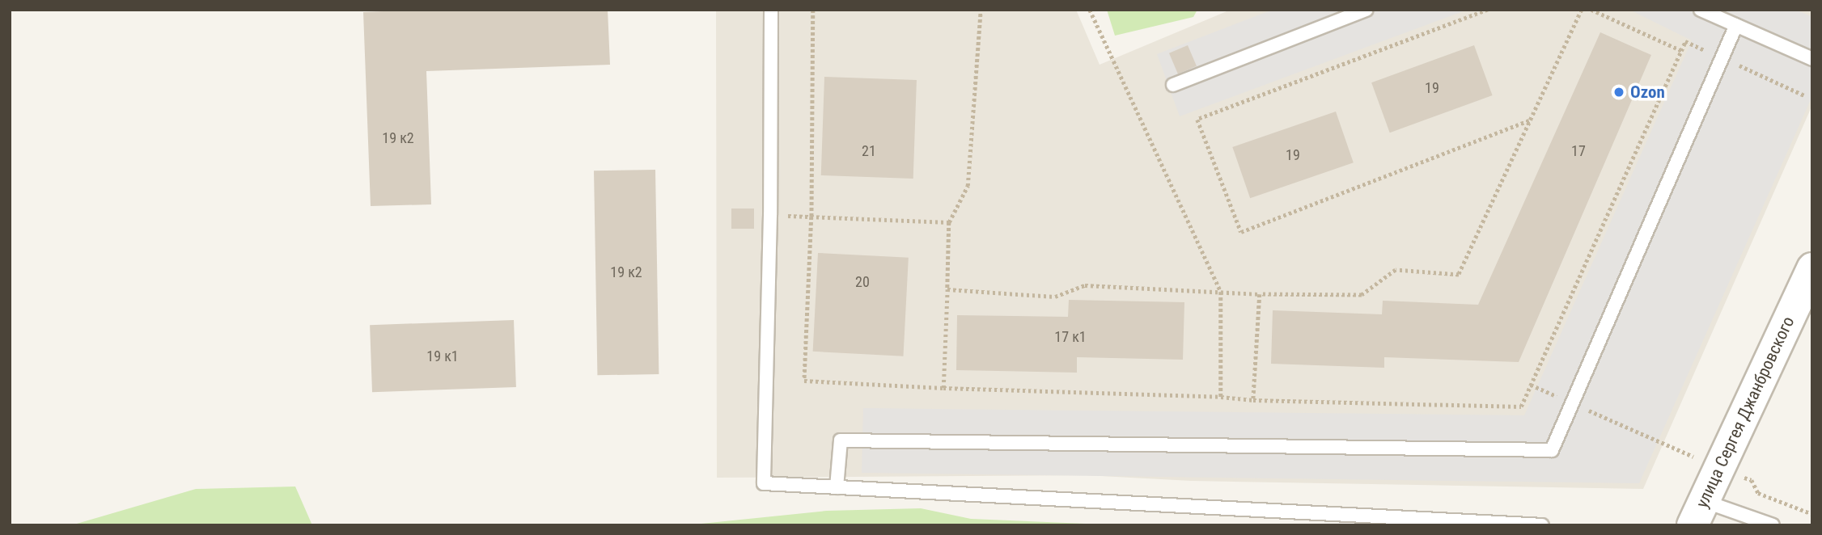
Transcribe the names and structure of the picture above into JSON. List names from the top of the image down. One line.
{"streets":{"street":["улица Сергея Джанбровского"]},"places":["Ozon"],"house_numbers":["19","19 к2","21","17","19","19 к2","20","17 к1","19 к1"]}
